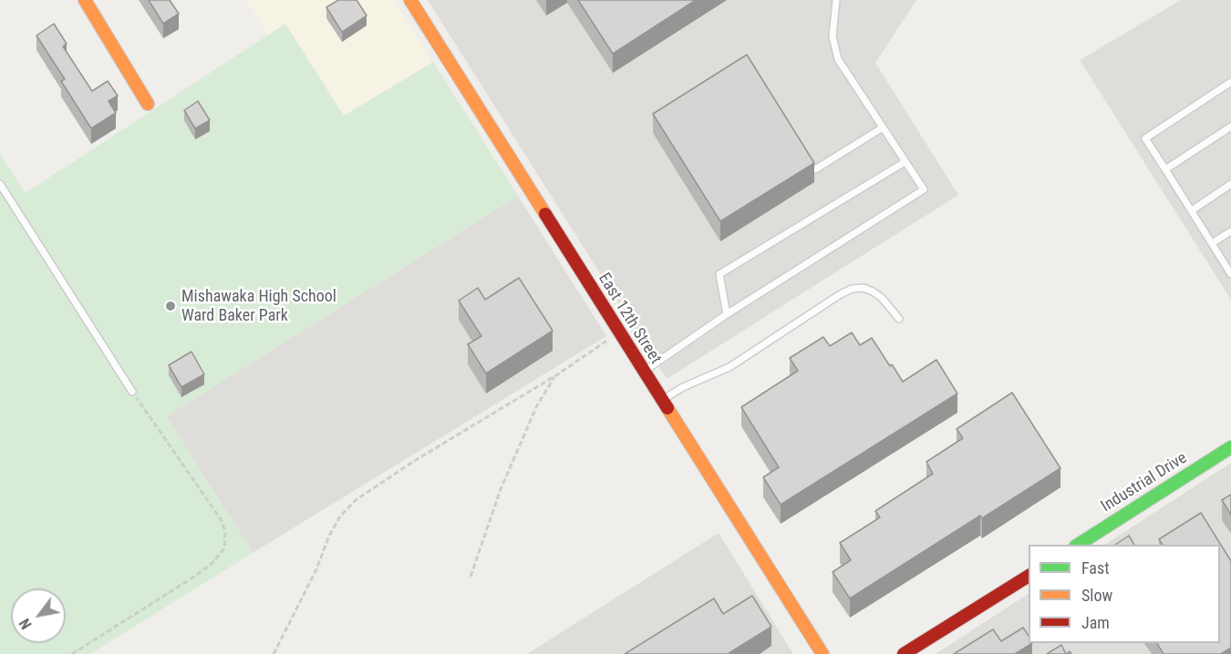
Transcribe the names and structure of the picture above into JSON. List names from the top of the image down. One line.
{"streets":{"street":["East 12th Street","Industrial Drive"]},"places":["Mishawaka High School Ward Baker Park"],"legend":["Fast","Slow","Jam"],"north":"bottom left"}
